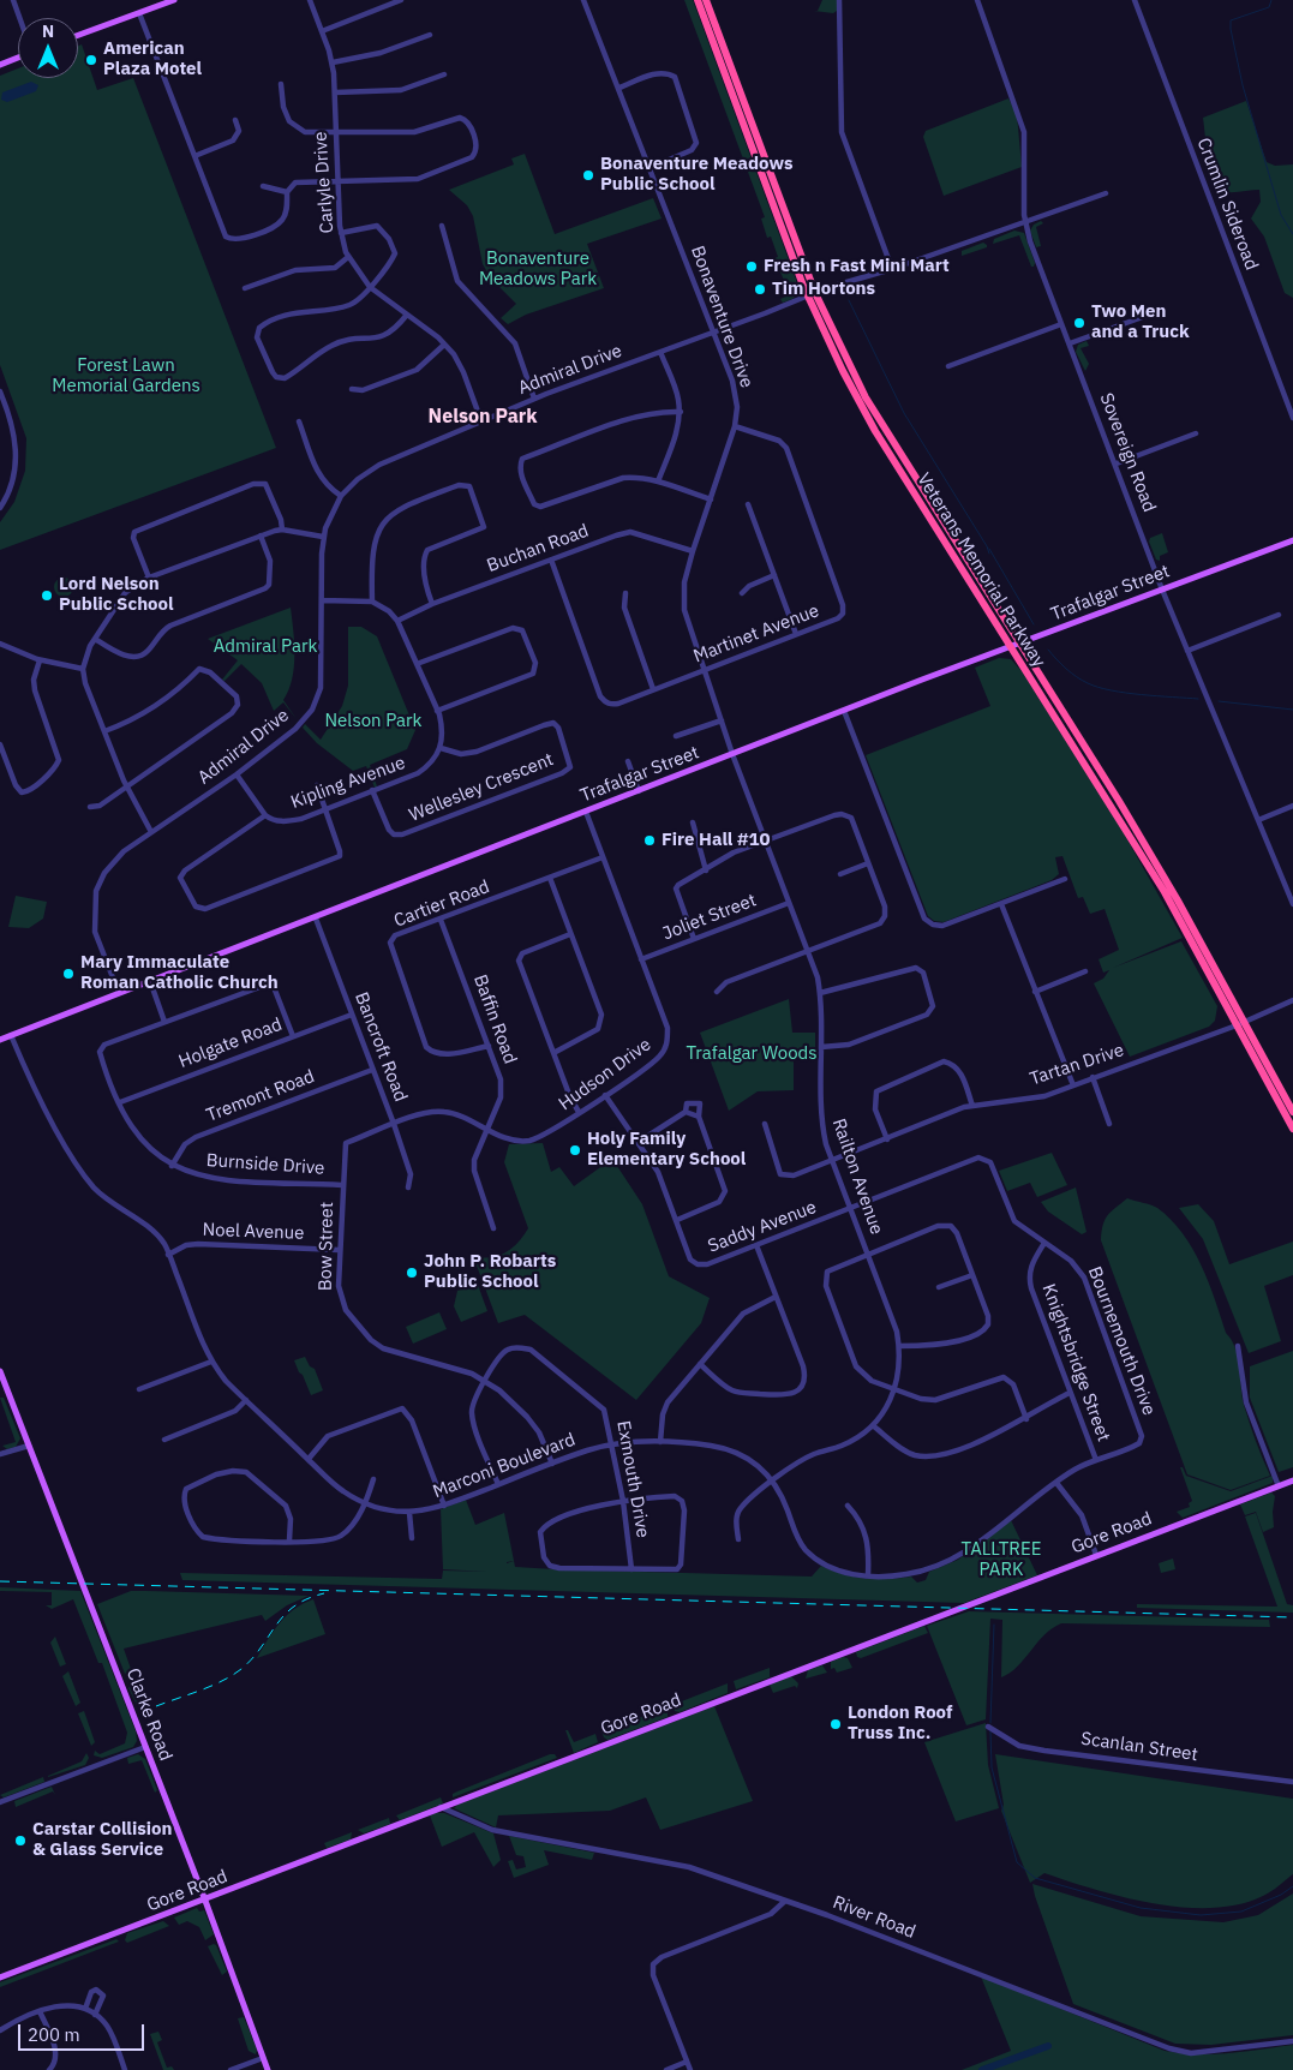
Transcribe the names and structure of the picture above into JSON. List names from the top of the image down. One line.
{"streets":{"highway":["Veterans Memorial Parkway"],"main road":["Trafalgar Street","Gore Road","Clarke Road"],"street":["Carlyle Drive","Crumlin Sideroad","Bonaventure Drive","Admiral Drive","Sovereign Road","Buchan Road","Martinet Avenue","Kipling Avenue","Wellesley Crescent","Cartier Road","Joliet Street","Baffin Road","Holgate Road","Bancroft Road","Tartan Drive","Hudson Drive","Tremont Road","Burnside Drive","Railton Avenue","Saddy Avenue","Noel Avenue","Bow Street","Bournemouth Drive","Knightsbridge Street","Marconi Boulevard","Exmouth Drive","Scanlan Street","River Road"]},"crossings":[["Carlyle Drive","Admiral Drive"],["Bonaventure Drive","Admiral Drive"],["Bonaventure Drive","Buchan Road"],["Bonaventure Drive","Trafalgar Street"],["Bonaventure Drive","Martinet Avenue"],["Bonaventure Drive","Railton Avenue"],["Admiral Drive","Sovereign Road"],["Admiral Drive","Veterans Memorial Parkway"],["Admiral Drive","Trafalgar Street"],["Sovereign Road","Trafalgar Street"],["Buchan Road","Martinet Avenue"],["Veterans Memorial Parkway","Trafalgar Street"],["Veterans Memorial Parkway","Tartan Drive"],["Trafalgar Street","Bancroft Road"],["Trafalgar Street","Hudson Drive"],["Trafalgar Street","Railton Avenue"],["Trafalgar Street","Marconi Boulevard"],["Kipling Avenue","Wellesley Crescent"],["Cartier Road","Baffin Road"],["Cartier Road","Hudson Drive"],["Joliet Street","Hudson Drive"],["Joliet Street","Railton Avenue"],["Baffin Road","Hudson Drive"],["Holgate Road","Bancroft Road"],["Holgate Road","Burnside Drive"],["Bancroft Road","Hudson Drive"],["Bancroft Road","Tremont Road"],["Bancroft Road","Bow Street"],["Tartan Drive","Railton Avenue"],["Hudson Drive","Saddy Avenue"],["Hudson Drive","Bow Street"],["Tremont Road","Burnside Drive"],["Burnside Drive","Bow Street"],["Railton Avenue","Saddy Avenue"],["Railton Avenue","Marconi Boulevard"],["Saddy Avenue","Bournemouth Drive"],["Noel Avenue","Bow Street"],["Noel Avenue","Marconi Boulevard"],["Bow Street","Marconi Boulevard"],["Bow Street","Exmouth Drive"],["Bournemouth Drive","Knightsbridge Street"],["Bournemouth Drive","Marconi Boulevard"],["Marconi Boulevard","Exmouth Drive"],["Gore Road","Clarke Road"],["Gore Road","River Road"]],"districts":["Nelson Park"],"parks":["Bonaventure Meadows Park","Forest Lawn Memorial Gardens","Admiral Park","Nelson Park","Trafalgar Woods","TALLTREE PARK"],"places":["American Plaza Motel","Bonaventure Meadows Public School","Fresh n Fast Mini Mart","Tim Hortons","Two Men and a Truck","Lord Nelson Public School","Fire Hall #10","Mary Immaculate Roman Catholic Church","Holy Family Elementary School","John P. Robarts Public School","London Roof Truss Inc.","Carstar Collision & Glass Service"],"scale_bar":"200 m","north":"top"}
